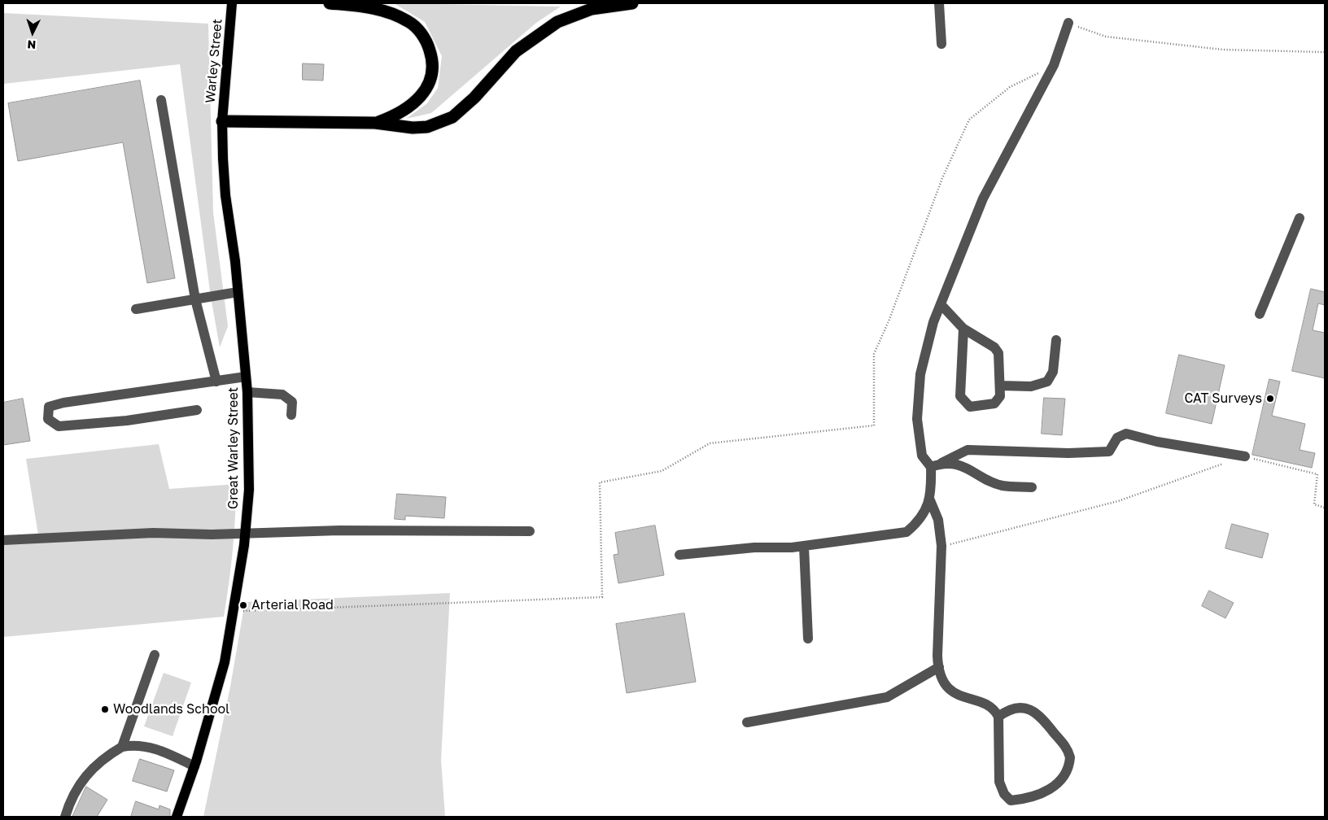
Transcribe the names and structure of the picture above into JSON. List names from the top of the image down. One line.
{"streets":{"main road":["Warley Street","Great Warley Street"]},"crossings":[["Warley Street","Great Warley Street"]],"places":["CAT Surveys","Arterial Road","Woodlands School"],"north":"bottom"}
